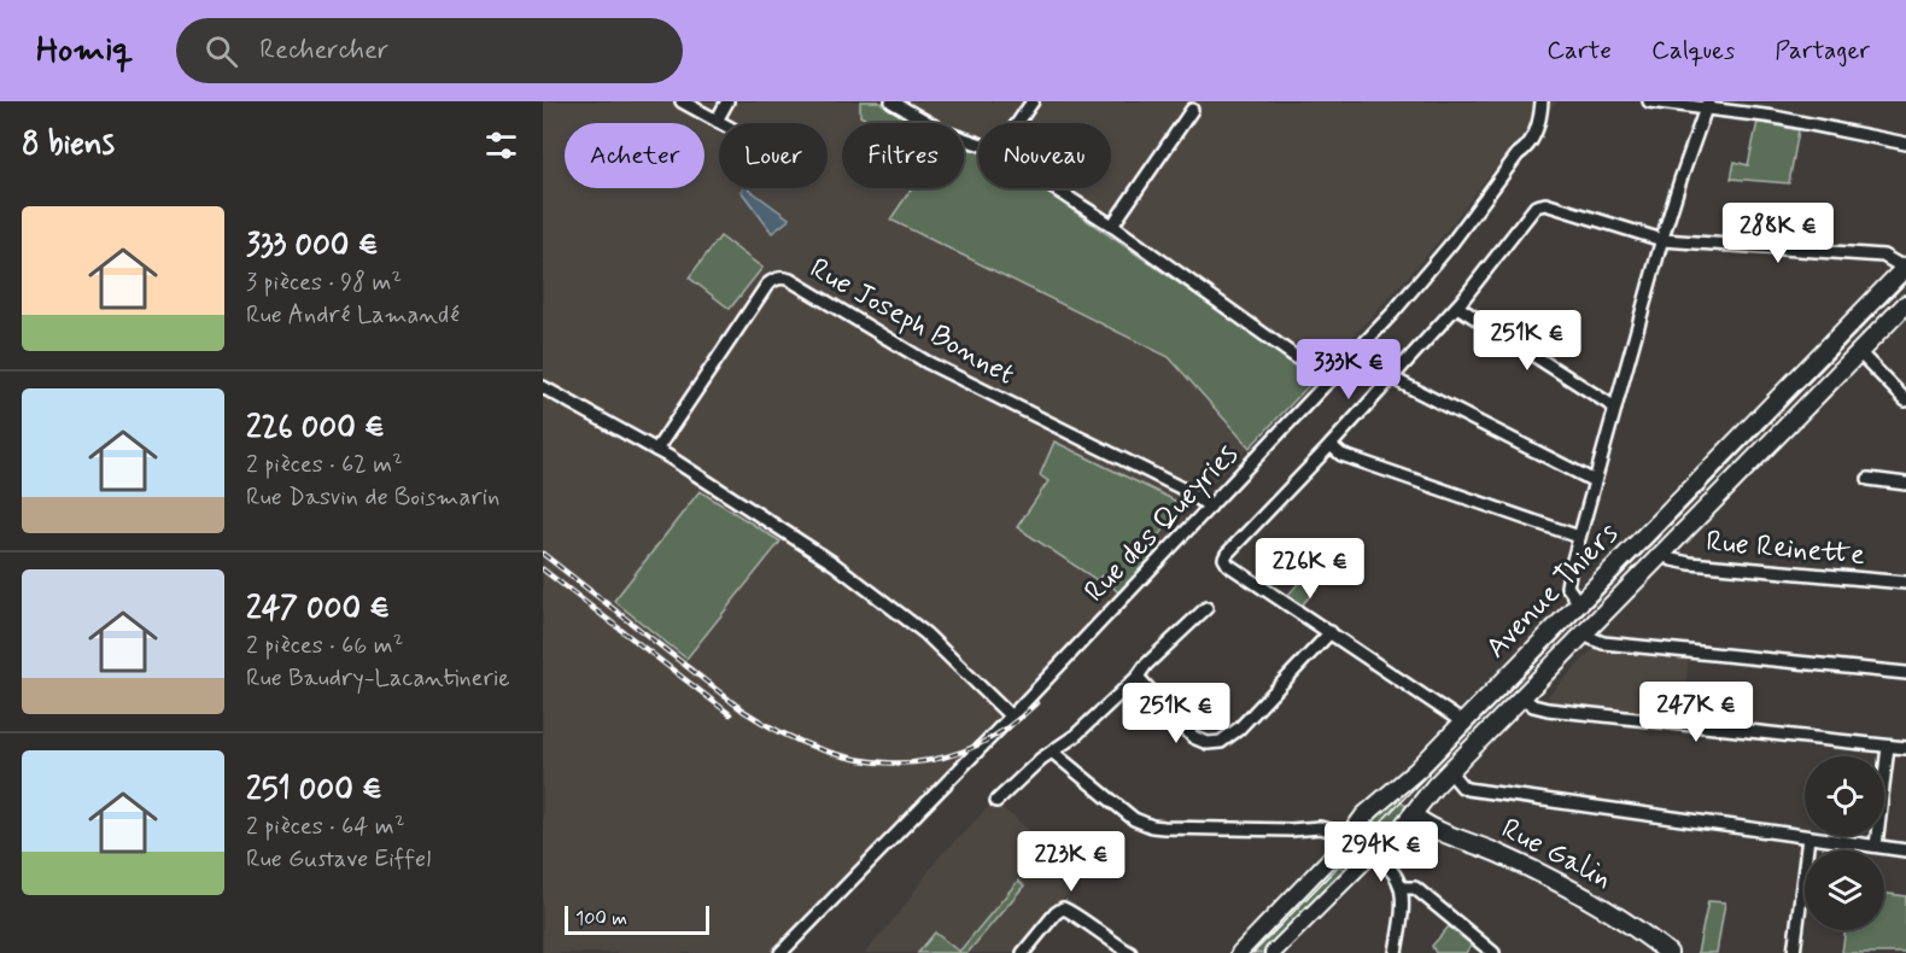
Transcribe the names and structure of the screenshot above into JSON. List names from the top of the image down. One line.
{"streets":{"main road":["Avenue Thiers","Rue Galin"],"street":["Rue Joseph Bonnet","Rue des Queyries","Rue Reinette"]},"crossings":[["Rue Joseph Bonnet","Rue des Queyries"],["Rue Reinette","Avenue Thiers"],["Avenue Thiers","Rue Galin"]],"scale_bar":"100 m","page":{"header":"Homiq","search":"Rechercher","nav":["Carte","Calques","Partager"],"heading":"8 biens","chip":["Acheter","Louer","Filtres","Nouveau"],"list":[{"name":"333 000 €","note":"3 pièces · 98 m² · Rue André Lamandé"},{"name":"226 000 €","note":"2 pièces · 62 m² · Rue Dasvin de Boismarin"},{"name":"247 000 €","note":"2 pièces · 66 m² · Rue Baudry-Lacantinerie"},{"name":"251 000 €","note":"2 pièces · 64 m² · Rue Gustave Eiffel"}],"price":["288K €","251K €","333K €","226K €","247K €","251K €","294K €","223K €"],"scale":"100 m"}}
